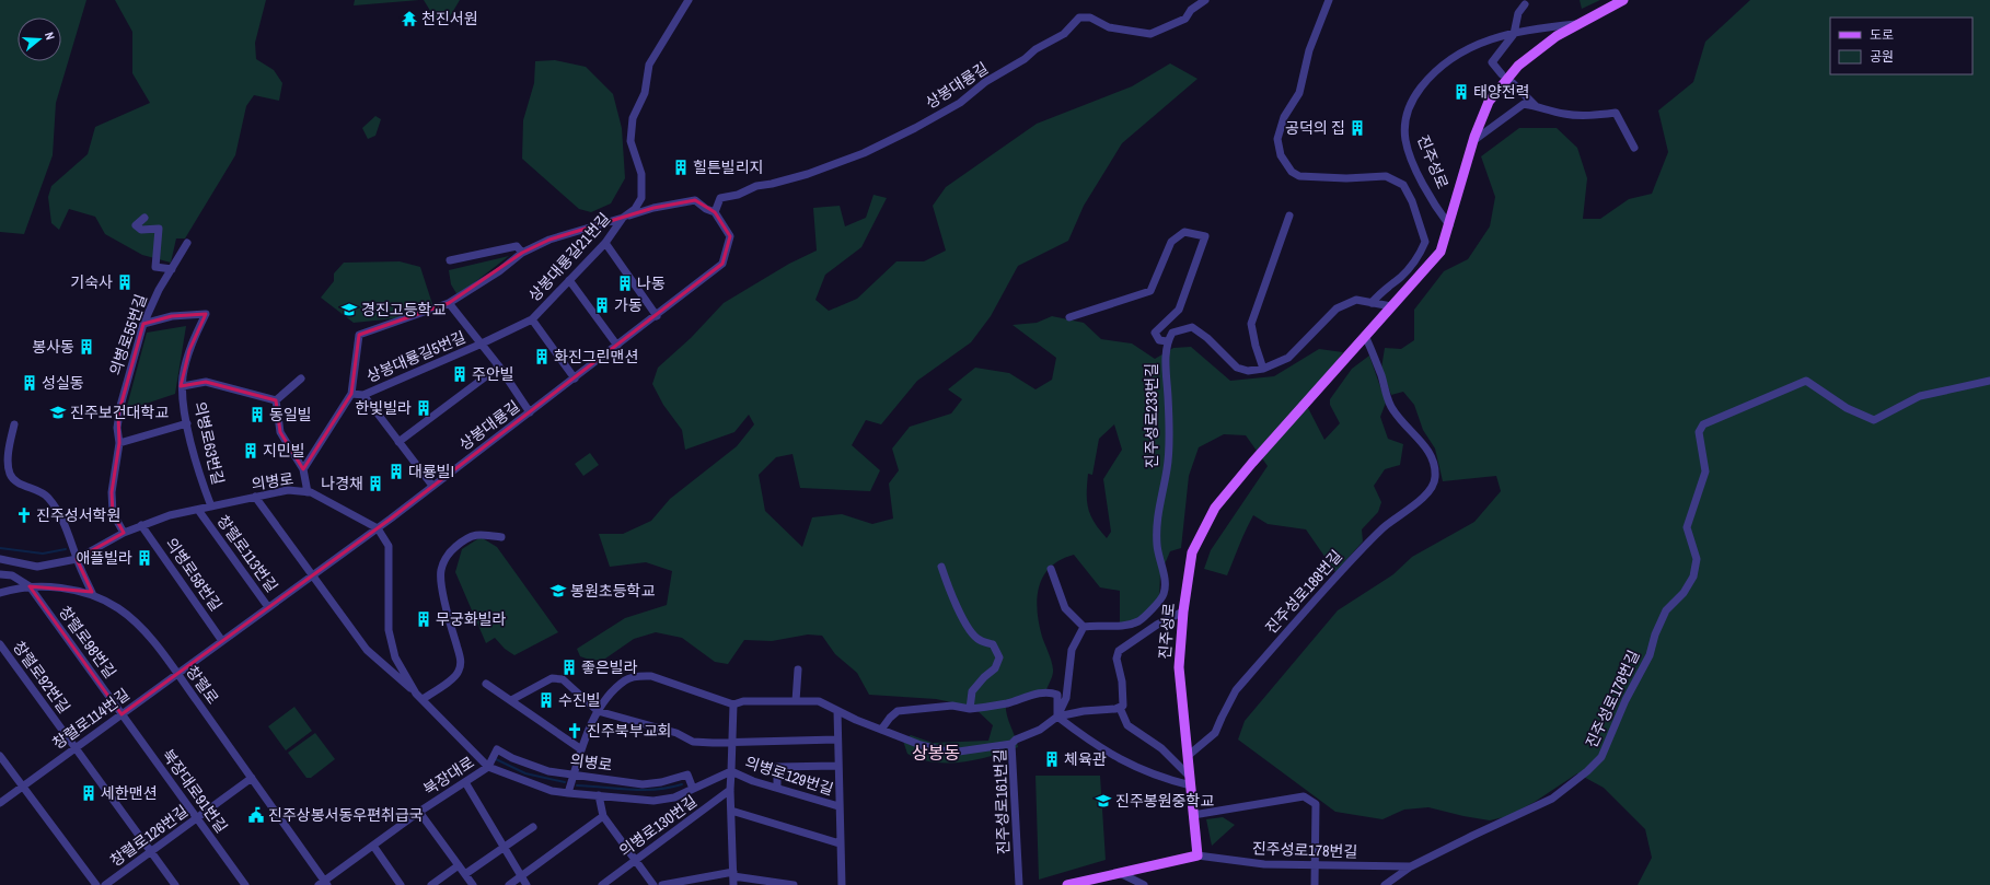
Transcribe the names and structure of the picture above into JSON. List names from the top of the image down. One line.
{"streets":{"main road":["진주성로"],"street":["상봉대룡길","상봉대룡길21번길","의병로55번길","상봉대룡길5번길","진주성로233번길","의병로63번길","의병로","창렬로113번길","의병로58번길","진주성로188번길","창렬로98번길","창렬로92번길","창렬로","진주성로178번길","창렬로114번길","북장대로","의병로129번길","북장대로91번길","진주성로161번길","의병로130번길","창렬로126번길"]},"crossings":[["상봉대룡길","상봉대룡길21번길"],["상봉대룡길","상봉대룡길5번길"],["상봉대룡길","의병로"],["상봉대룡길","창렬로113번길"],["진주성로","진주성로233번길"],["진주성로","진주성로188번길"],["진주성로","진주성로178번길"],["상봉대룡길21번길","상봉대룡길5번길"],["의병로55번길","의병로63번길"],["의병로55번길","의병로"],["의병로63번길","의병로"],["의병로","창렬로113번길"],["의병로","의병로58번길"],["의병로","북장대로"],["의병로","의병로129번길"],["창렬로113번길","의병로58번길"],["창렬로113번길","창렬로"],["창렬로113번길","창렬로114번길"],["창렬로98번길","창렬로"],["창렬로98번길","창렬로114번길"],["창렬로98번길","북장대로91번길"],["창렬로92번길","창렬로114번길"],["창렬로92번길","창렬로126번길"],["창렬로","창렬로114번길"],["창렬로","북장대로"],["창렬로","창렬로126번길"],["창렬로114번길","북장대로91번길"],["북장대로91번길","창렬로126번길"]],"districts":["상봉동"],"places":{"temple":["천진서원"],"building":["태양전력","공덕의 집","힐튼빌리지","기숙사","나동","가동","봉사동","화진그린맨션","주안빌","성실동","한빛빌라","동일빌","지민빌","대룡빌I","나경채","애플빌라","무궁화빌라","좋은빌라","수진빌","체육관","세한맨션"],"school or university":["경진고등학교","진주보건대학교","봉원초등학교","진주봉원중학교"],"church":["진주성서학원","진주북부교회"],"public building":["진주상봉서동우편취급국"]},"legend":["도로","공원"],"north":"right"}
